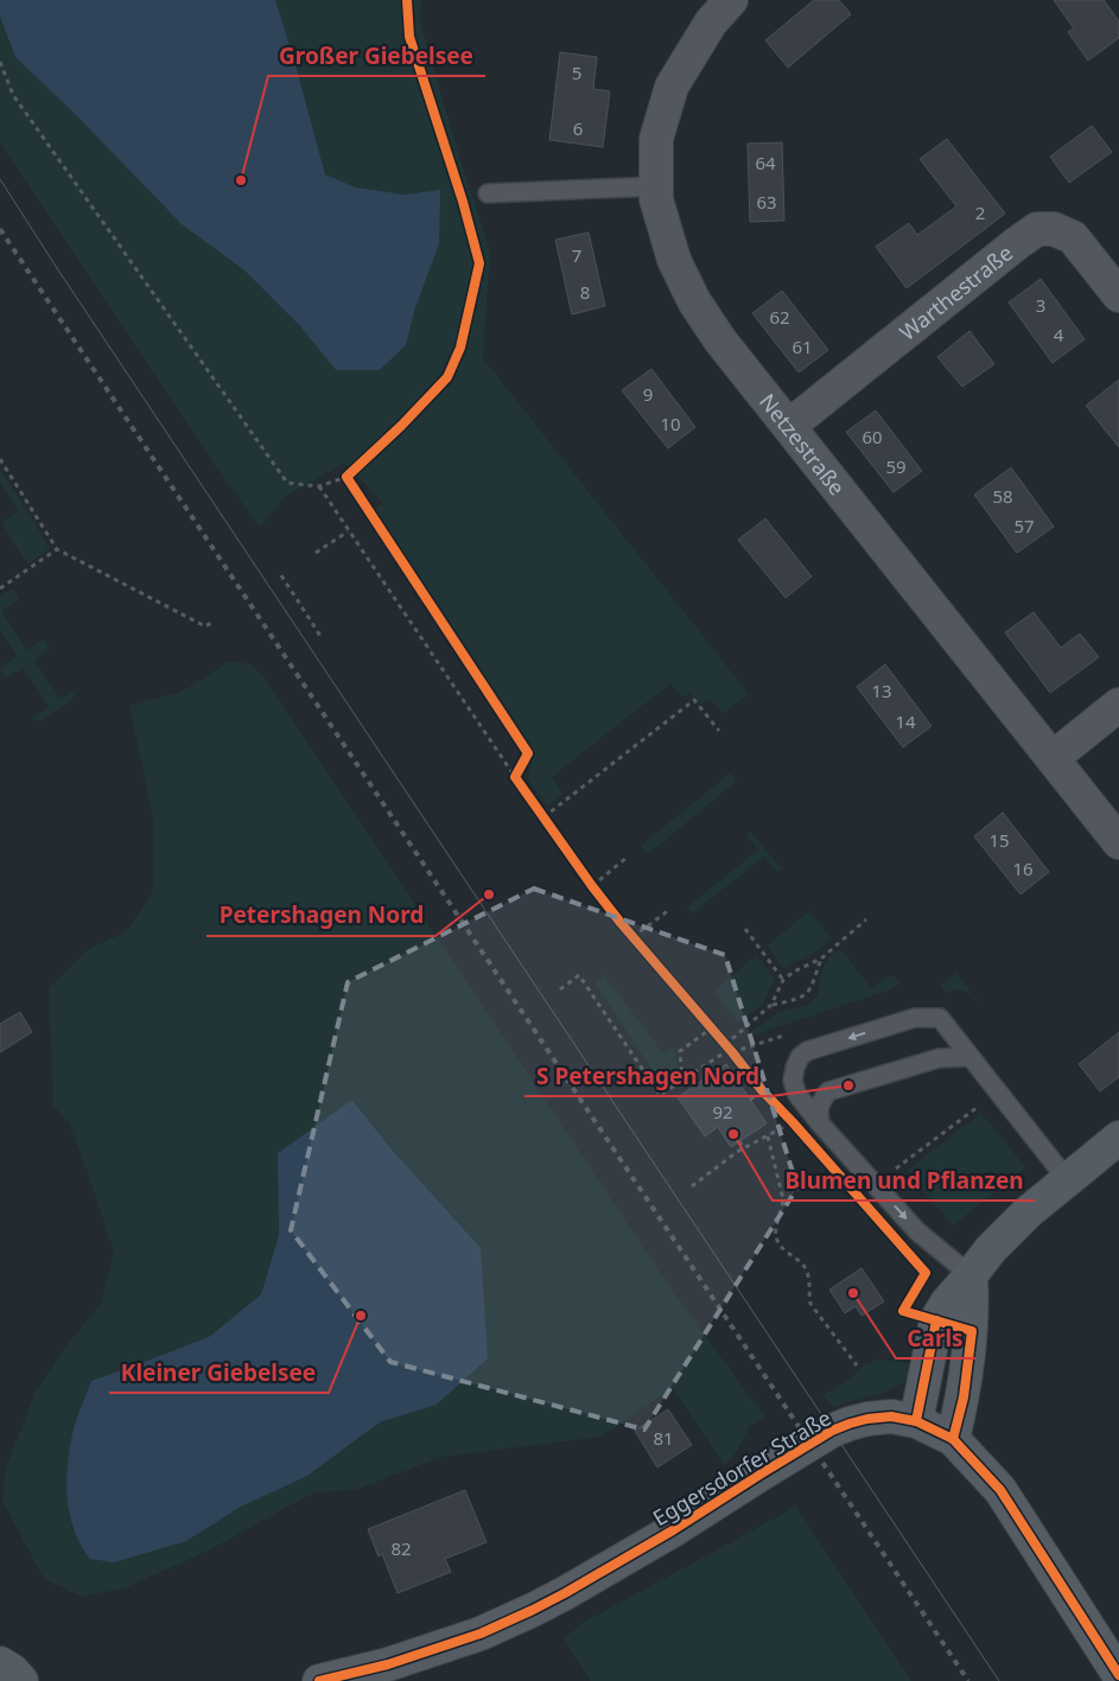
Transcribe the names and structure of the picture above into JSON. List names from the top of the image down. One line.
{"streets":{"street":["Warthestraße","Netzestraße","Eggersdorfer Straße"]},"crossings":[["Warthestraße","Netzestraße"]],"places":["Großer Giebelsee","Petershagen Nord","S Petershagen Nord","Blumen und Pflanzen","Carls","Kleiner Giebelsee"],"house_numbers":["5","6","64","63","2","7","8","3","62","4","61","9","10","60","59","58","57","13","14","15","16","92","81","82"]}
